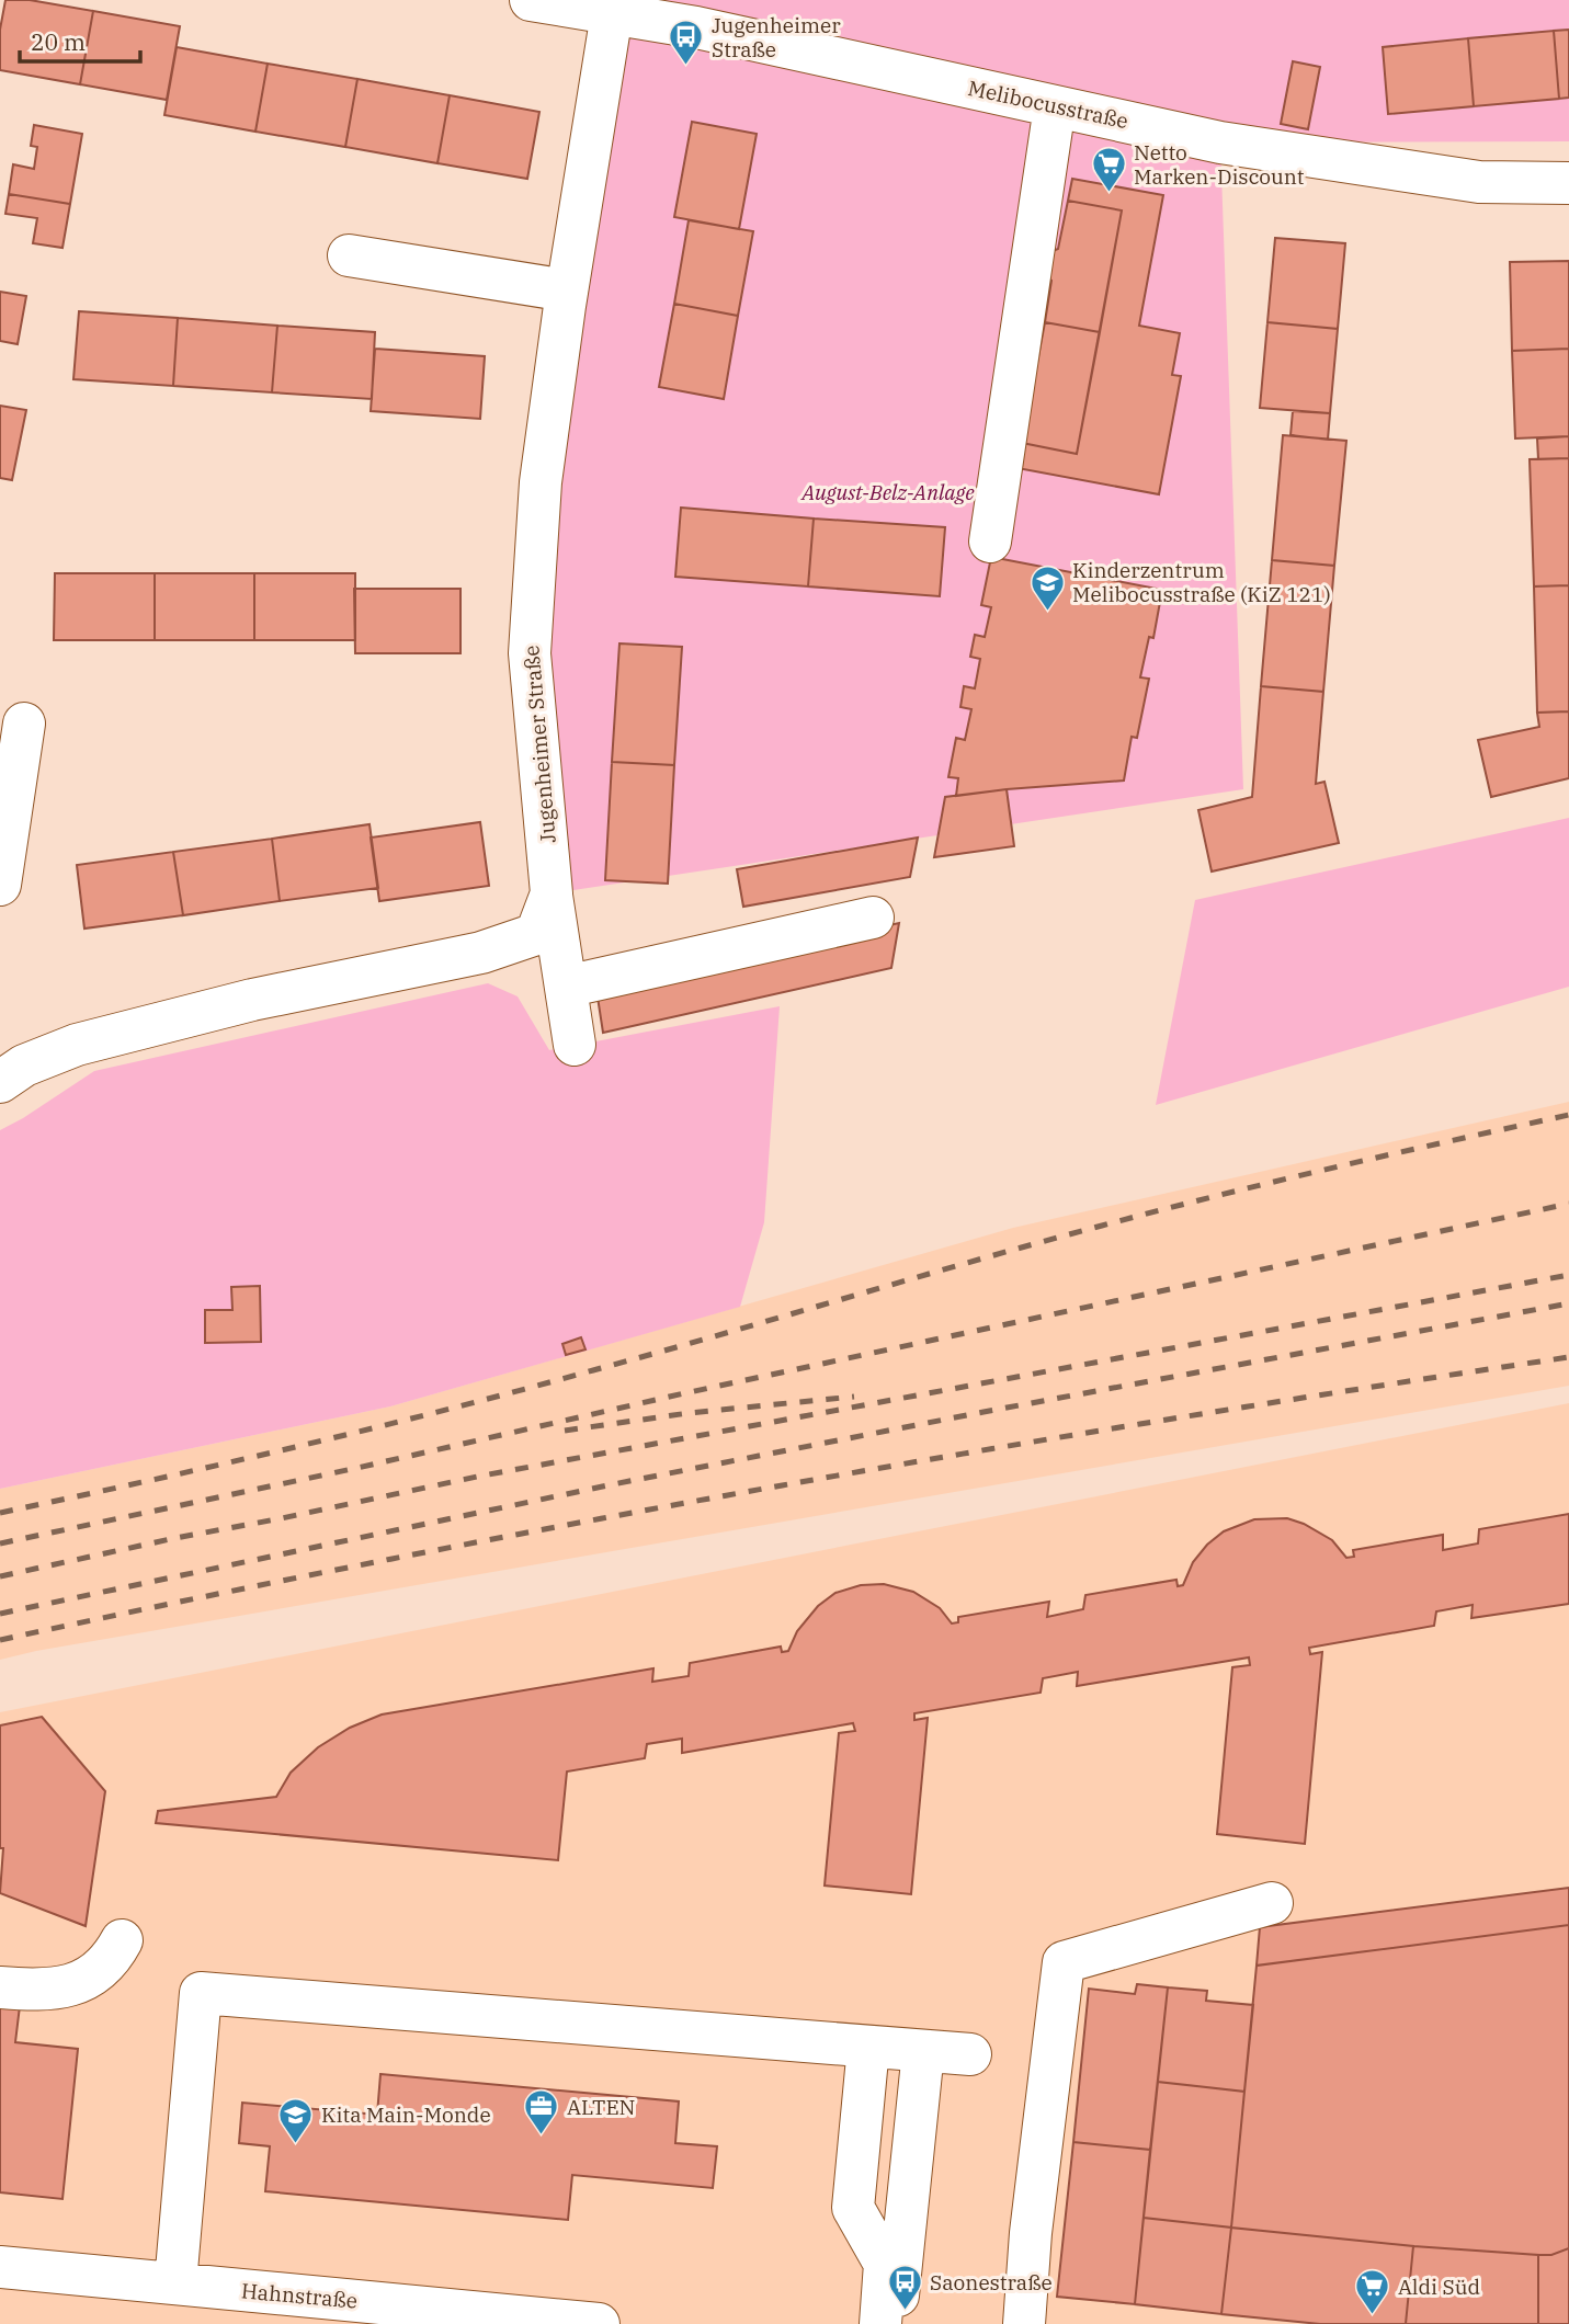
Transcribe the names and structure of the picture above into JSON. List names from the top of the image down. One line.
{"streets":{"street":["Melibocusstraße","Jugenheimer Straße","Hahnstraße"]},"crossings":[["Melibocusstraße","Jugenheimer Straße"]],"parks":["August-Belz-Anlage"],"places":{"bus stop":["Jugenheimer Straße","Saonestraße"],"supermarket":["Netto Marken-Discount","Aldi Süd"],"school or university":["Kinderzentrum Melibocusstraße (KiZ 121)","Kita Main-Monde"],"office":["ALTEN"]},"scale_bar":"20 m"}
